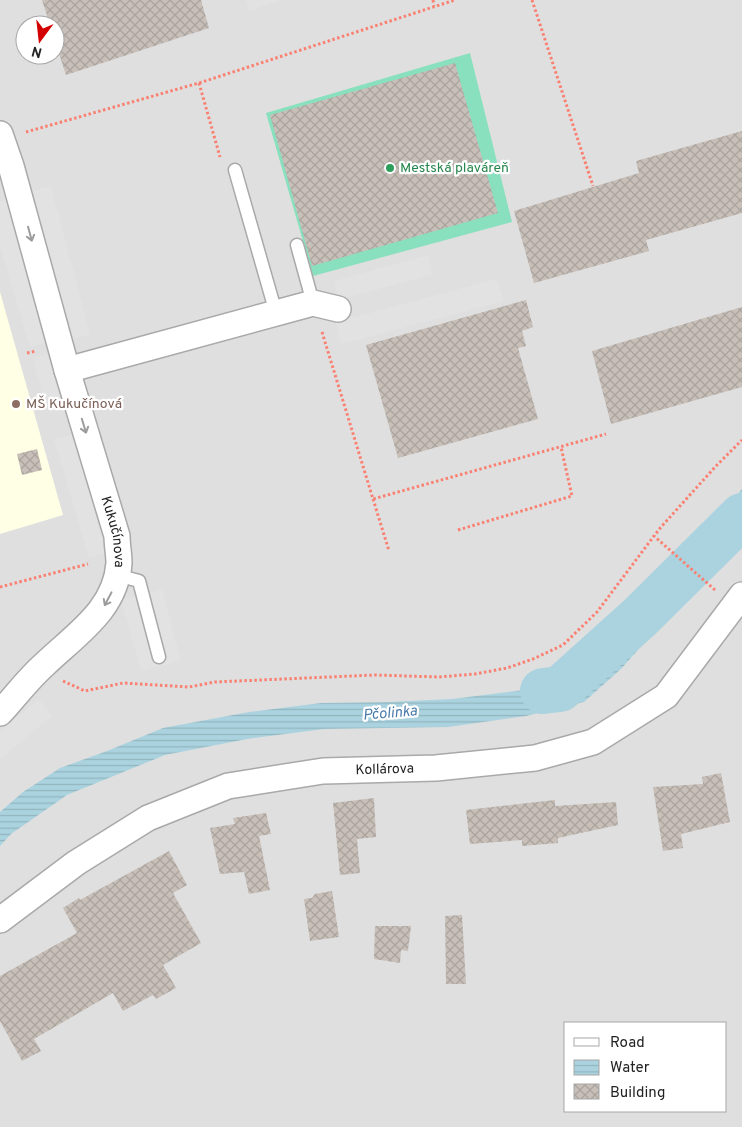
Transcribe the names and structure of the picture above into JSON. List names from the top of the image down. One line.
{"streets":{"street":["Kukučínova","Kollárova"]},"one_way":["Kukučínova"],"water":["Pčolinka"],"places":["Mestská plaváreň","MŠ Kukučínová"],"legend":["Road","Water","Building"],"north":"bottom"}
